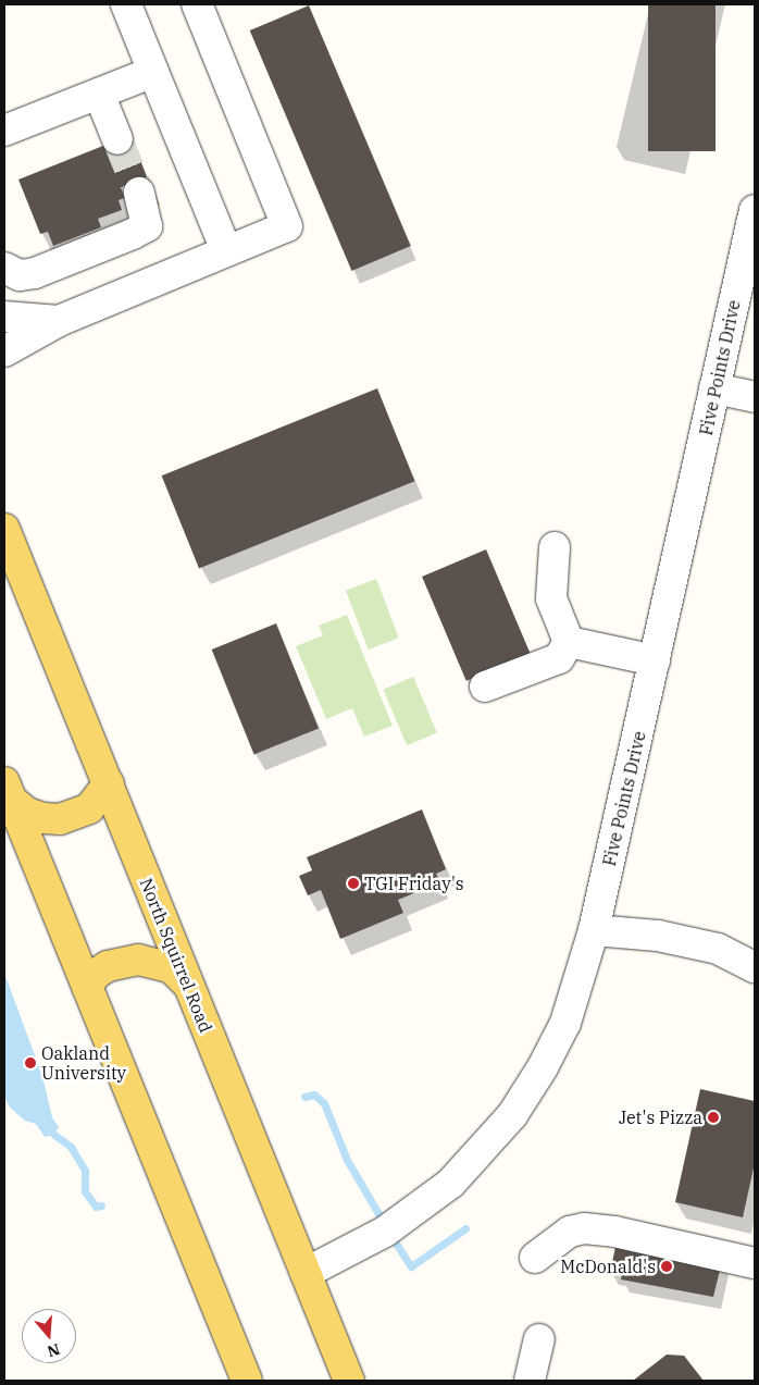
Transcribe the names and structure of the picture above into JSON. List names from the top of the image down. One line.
{"streets":{"main road":["North Squirrel Road"],"street":["Five Points Drive"]},"crossings":[["Five Points Drive","North Squirrel Road"]],"places":["TGI Friday's","Oakland University","Jet's Pizza","McDonald's"],"north":"bottom"}
